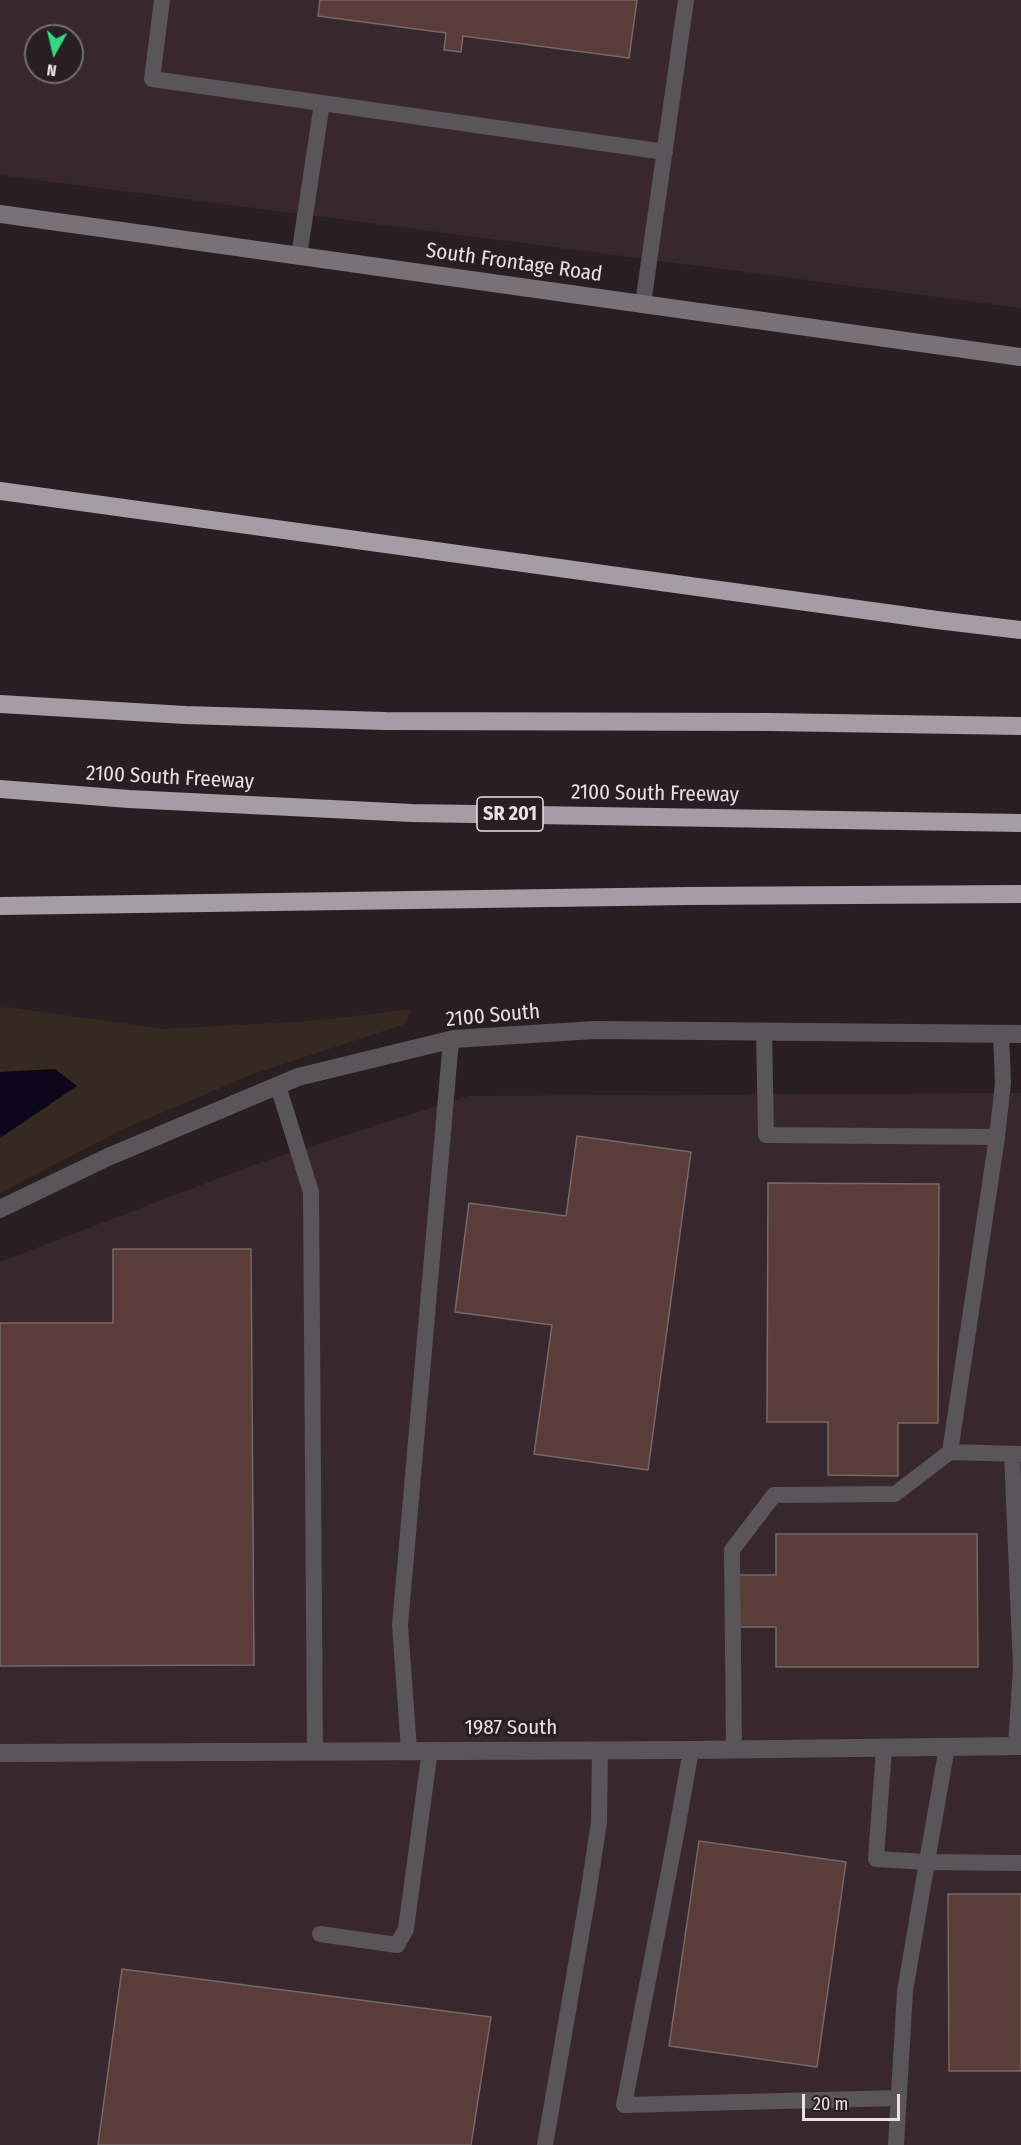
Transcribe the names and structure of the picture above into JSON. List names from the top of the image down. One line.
{"streets":{"highway":["2100 South Freeway","SR 201"],"street":["South Frontage Road","2100 South","1987 South"]},"scale_bar":"20 m","north":"bottom"}
